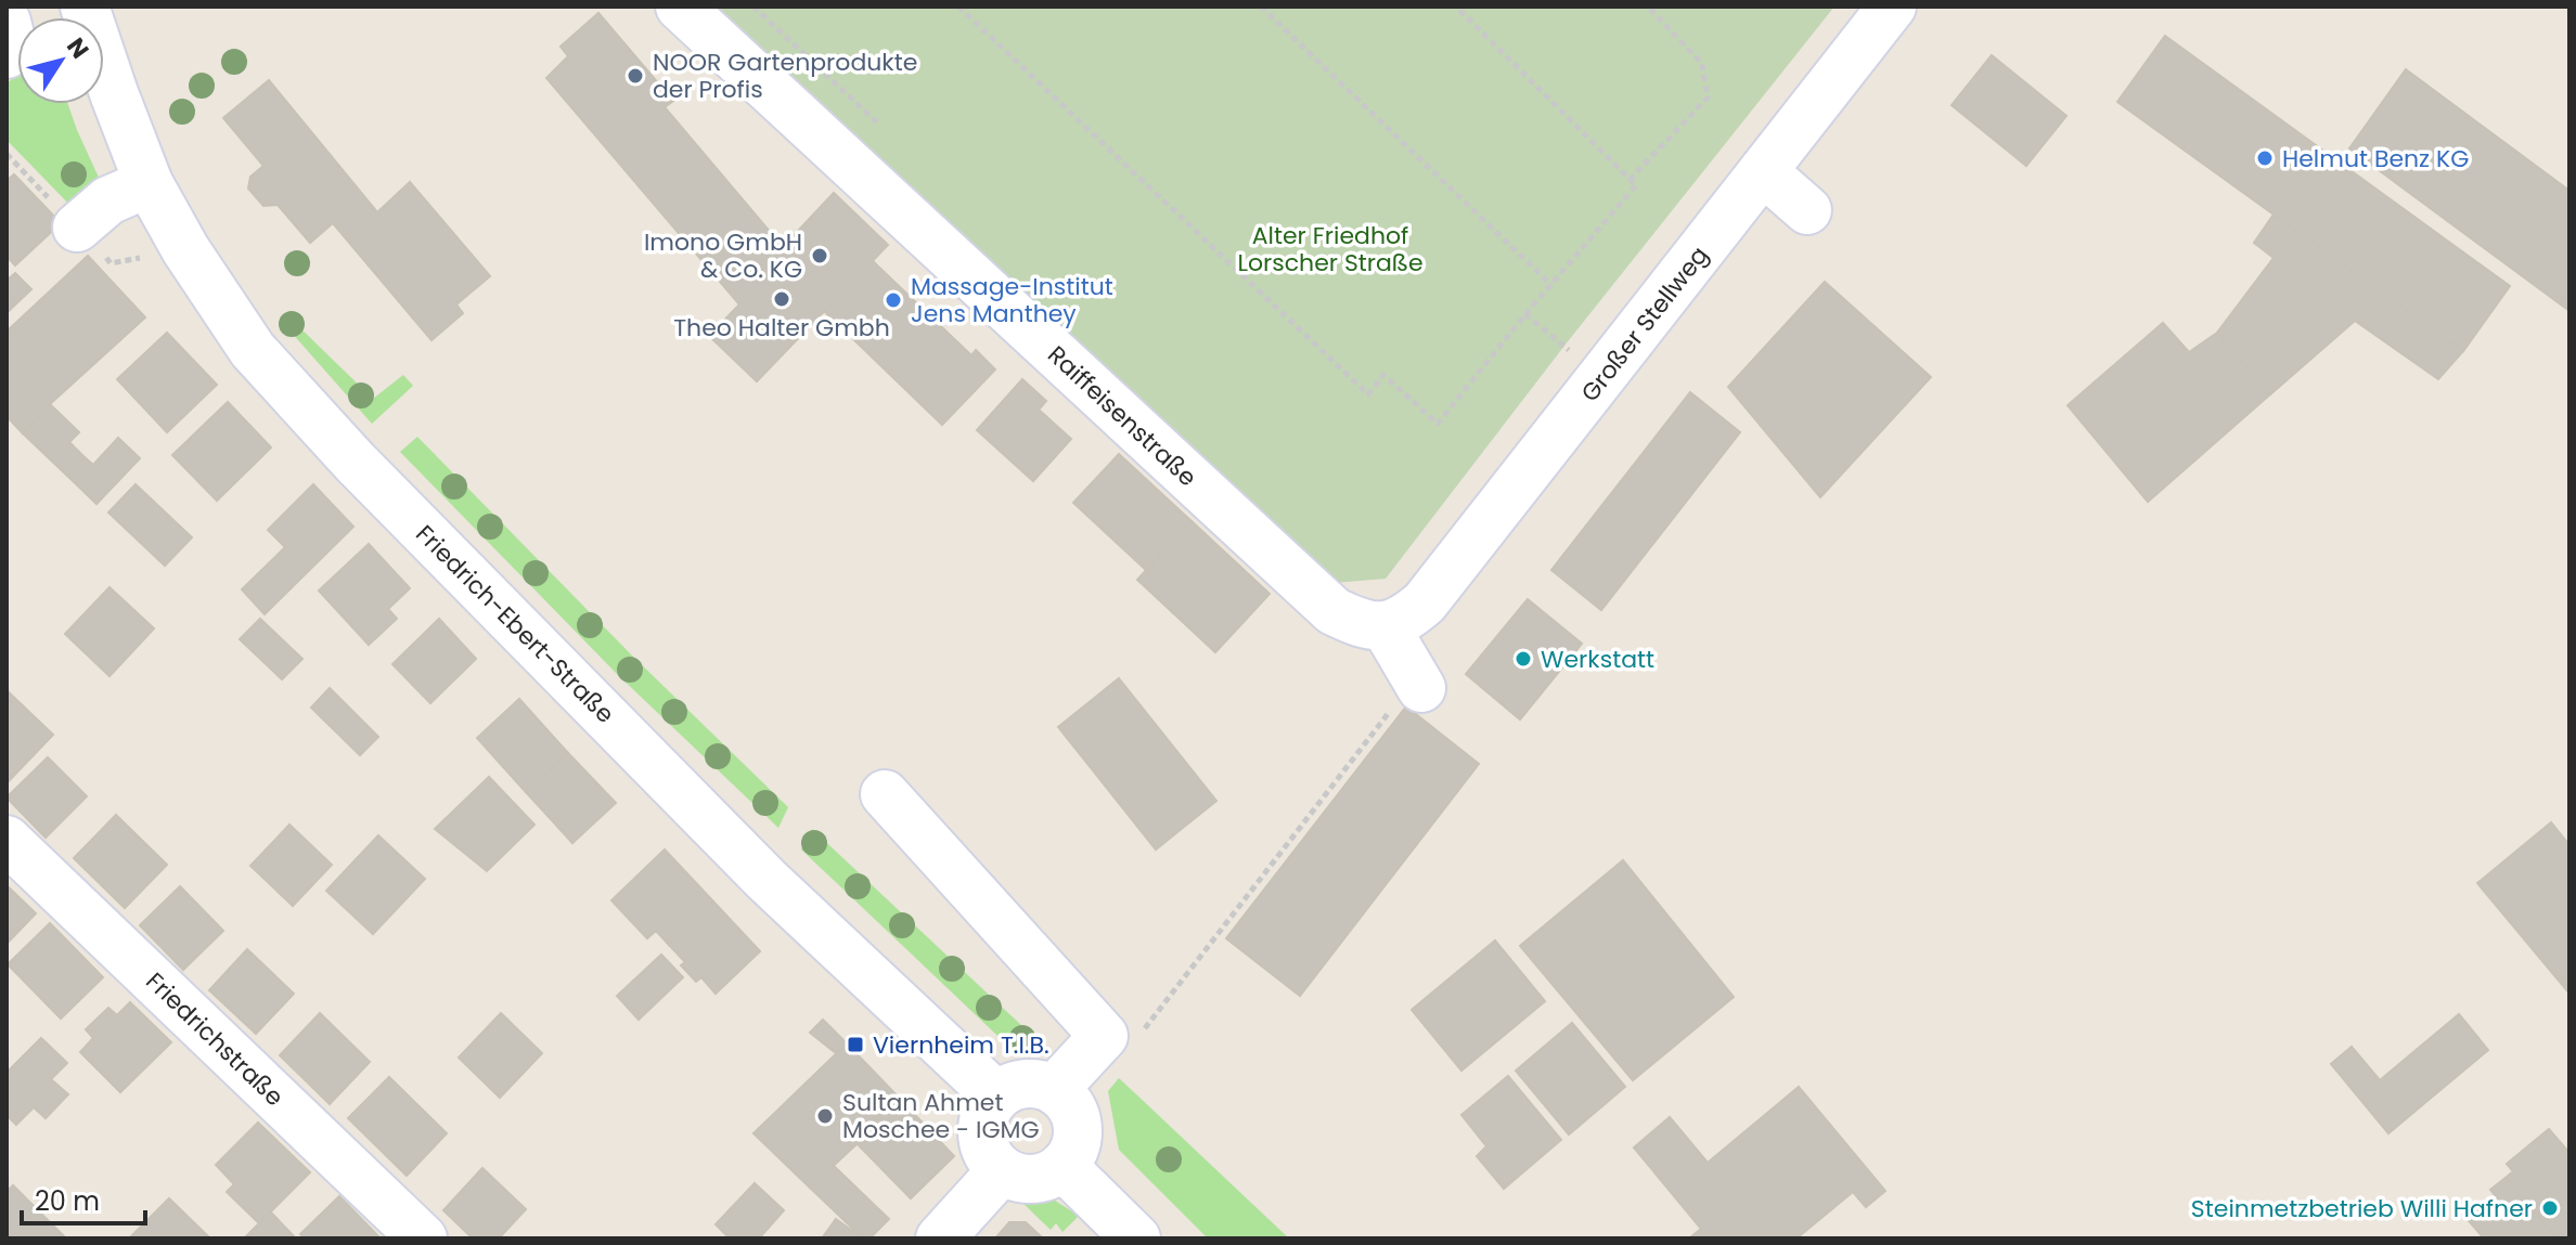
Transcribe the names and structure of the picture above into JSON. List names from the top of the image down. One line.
{"streets":{"street":["Großer Stellweg","Raiffeisenstraße","Friedrich-Ebert-Straße","Friedrichstraße"]},"crossings":[["Großer Stellweg","Raiffeisenstraße"]],"parks":["Alter Friedhof Lorscher Straße"],"places":{"other":["NOOR Gartenprodukte der Profis","Helmut Benz KG","Imono GmbH & Co. KG","Theo Halter Gmbh","Massage-Institut Jens Manthey","Werkstatt","Sultan Ahmet Moschee - IGMG","Steinmetzbetrieb Willi Hafner"],"transit":["Viernheim T.I.B."]},"scale_bar":"20 m","north":"top right"}
